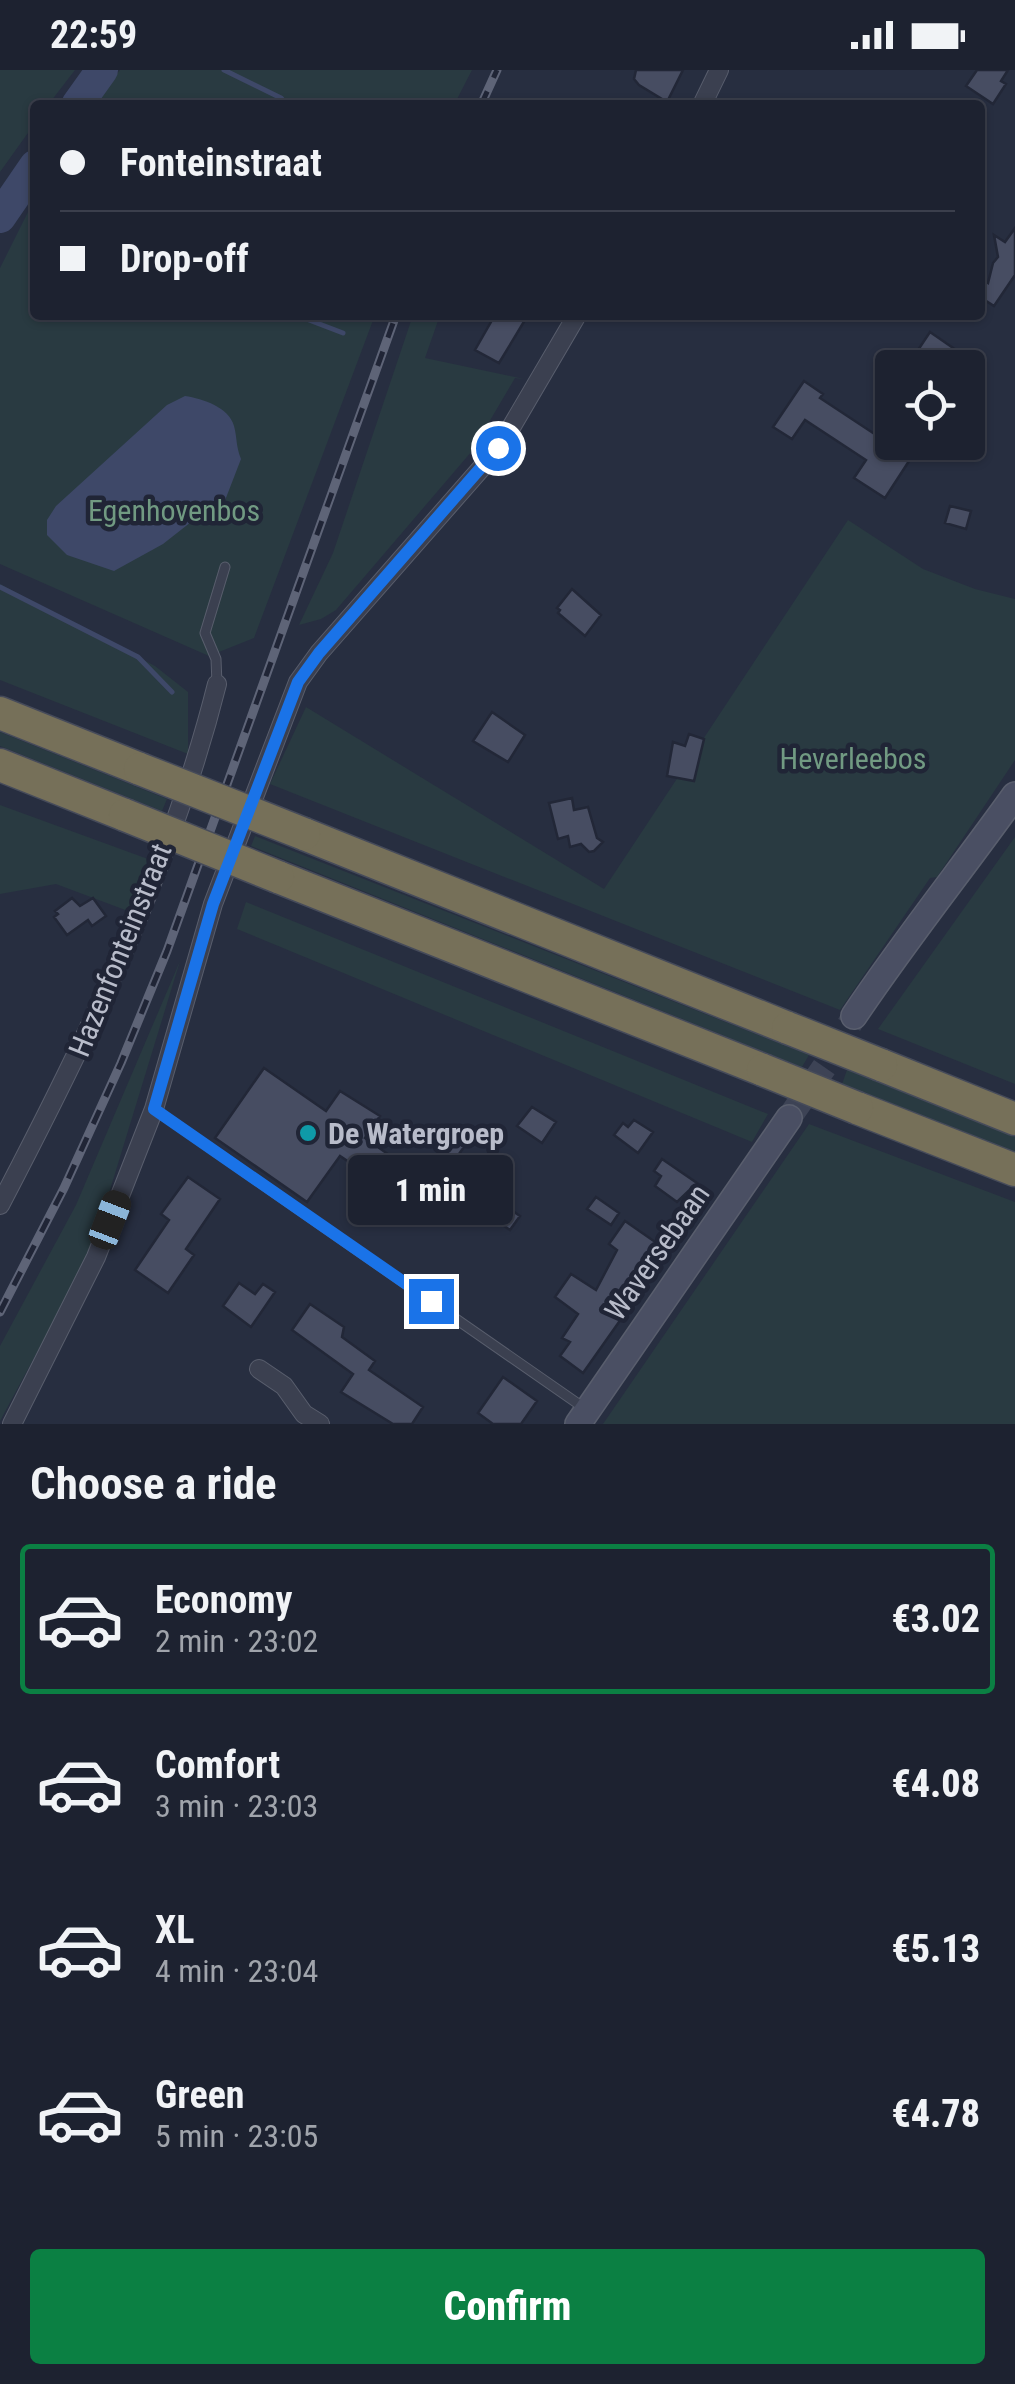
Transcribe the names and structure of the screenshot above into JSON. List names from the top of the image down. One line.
{"streets":{"street":["Hazenfonteinstraat","Waversebaan"]},"parks":["Egenhovenbos","Heverleebos"],"places":["De Watergroep"],"page":{"status":"22:59","banner":["Fonteinstraat","Drop-off"],"bubble":"1 min","heading":"Choose a ride","list":[{"name":"Economy","note":"2 min · 23:02","value":"€3.02"},{"name":"Comfort","note":"3 min · 23:03","value":"€4.08"},{"name":"XL","note":"4 min · 23:04","value":"€5.13"},{"name":"Green","note":"5 min · 23:05","value":"€4.78"}],"buttons":"Confirm"}}
